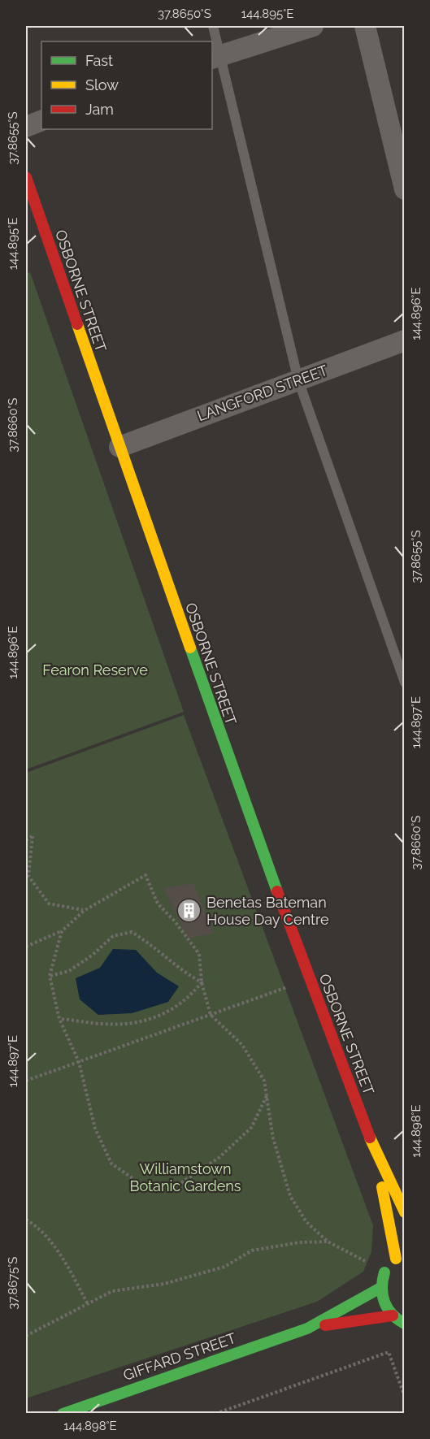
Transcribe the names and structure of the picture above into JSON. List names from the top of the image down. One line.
{"streets":{"street":["OSBORNE STREET","LANGFORD STREET","GIFFARD STREET"]},"crossings":[["OSBORNE STREET","LANGFORD STREET"]],"parks":["Fearon Reserve","Williamstown Botanic Gardens"],"places":{"building":["Benetas Bateman House Day Centre"]},"legend":["Fast","Slow","Jam"],"coordinates":["37.8650°S","144.895°E","37.8655°S","144.896°E","37.8660°S","144.897°E","144.898°E","37.8675°S"]}
